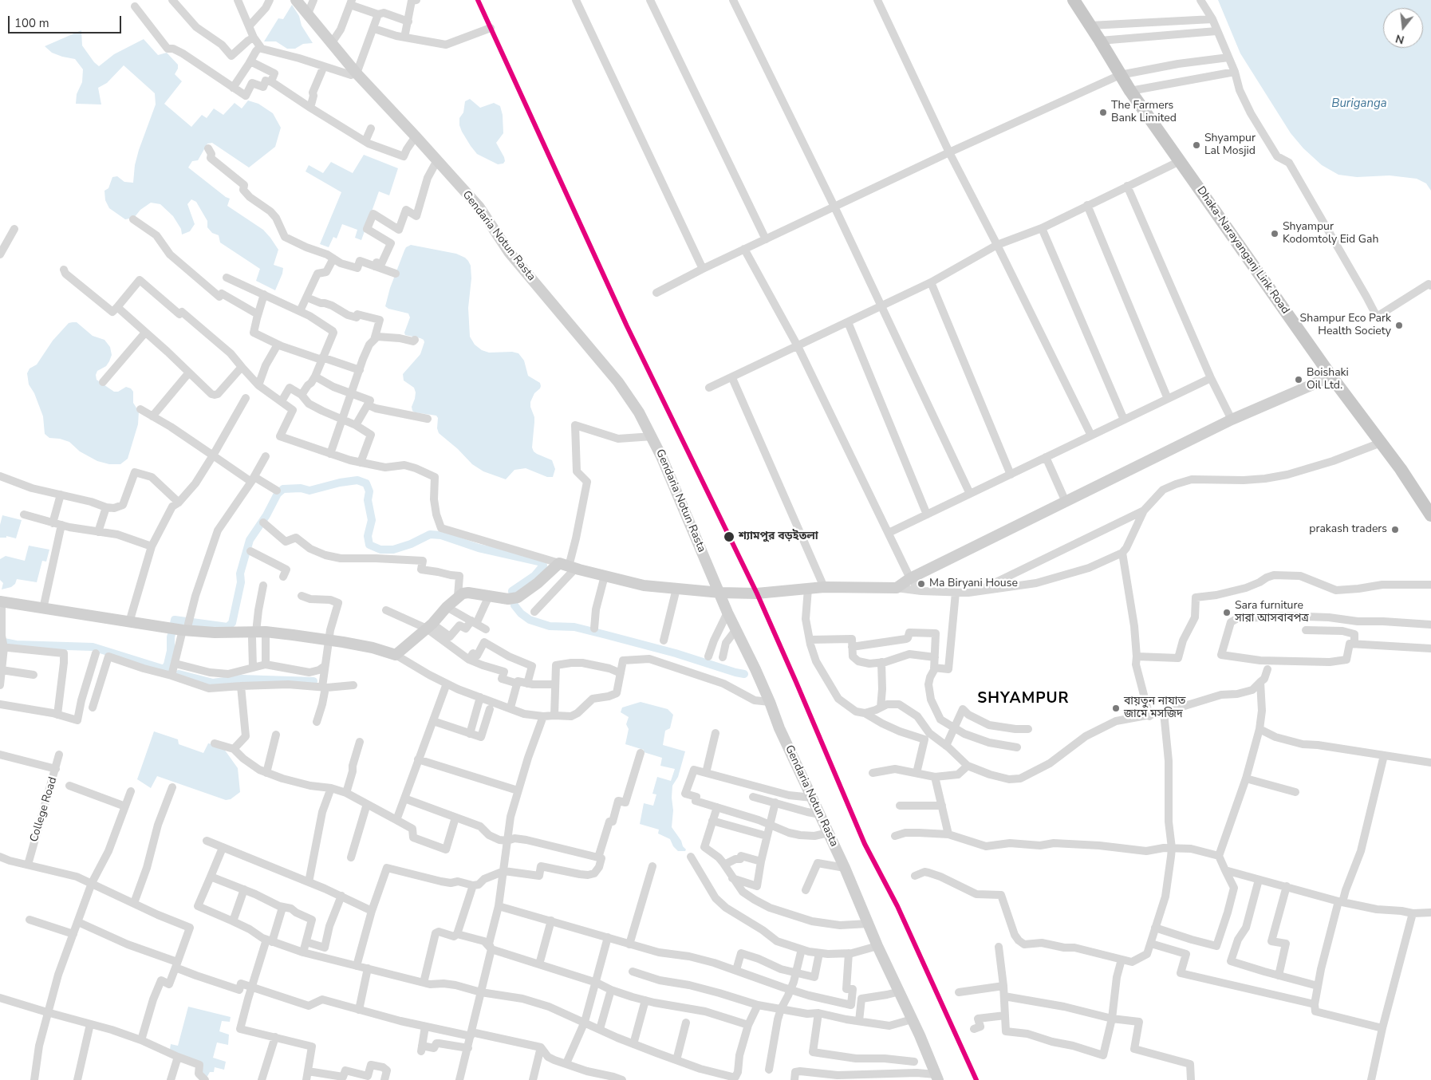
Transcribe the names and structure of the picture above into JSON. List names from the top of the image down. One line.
{"streets":{"highway":["Dhaka-Narayanganj Link Road"],"main road":["Gendaria Notun Rasta"],"street":["College Road"]},"districts":["SHYAMPUR"],"water":["Buriganga"],"places":["The Farmers Bank Limited","Shyampur Lal Mosjid","Shyampur Kodomtoly Eid Gah","Shampur Eco Park Health Society","Boishaki Oil Ltd.","prakash traders","শ্যামপুর বড়ইতলা","Ma Biryani House","Sara furniture সারা আসবাবপত্র","বায়তুন নাযাত জামে মসজিদ"],"scale_bar":"100 m","north":"bottom"}
